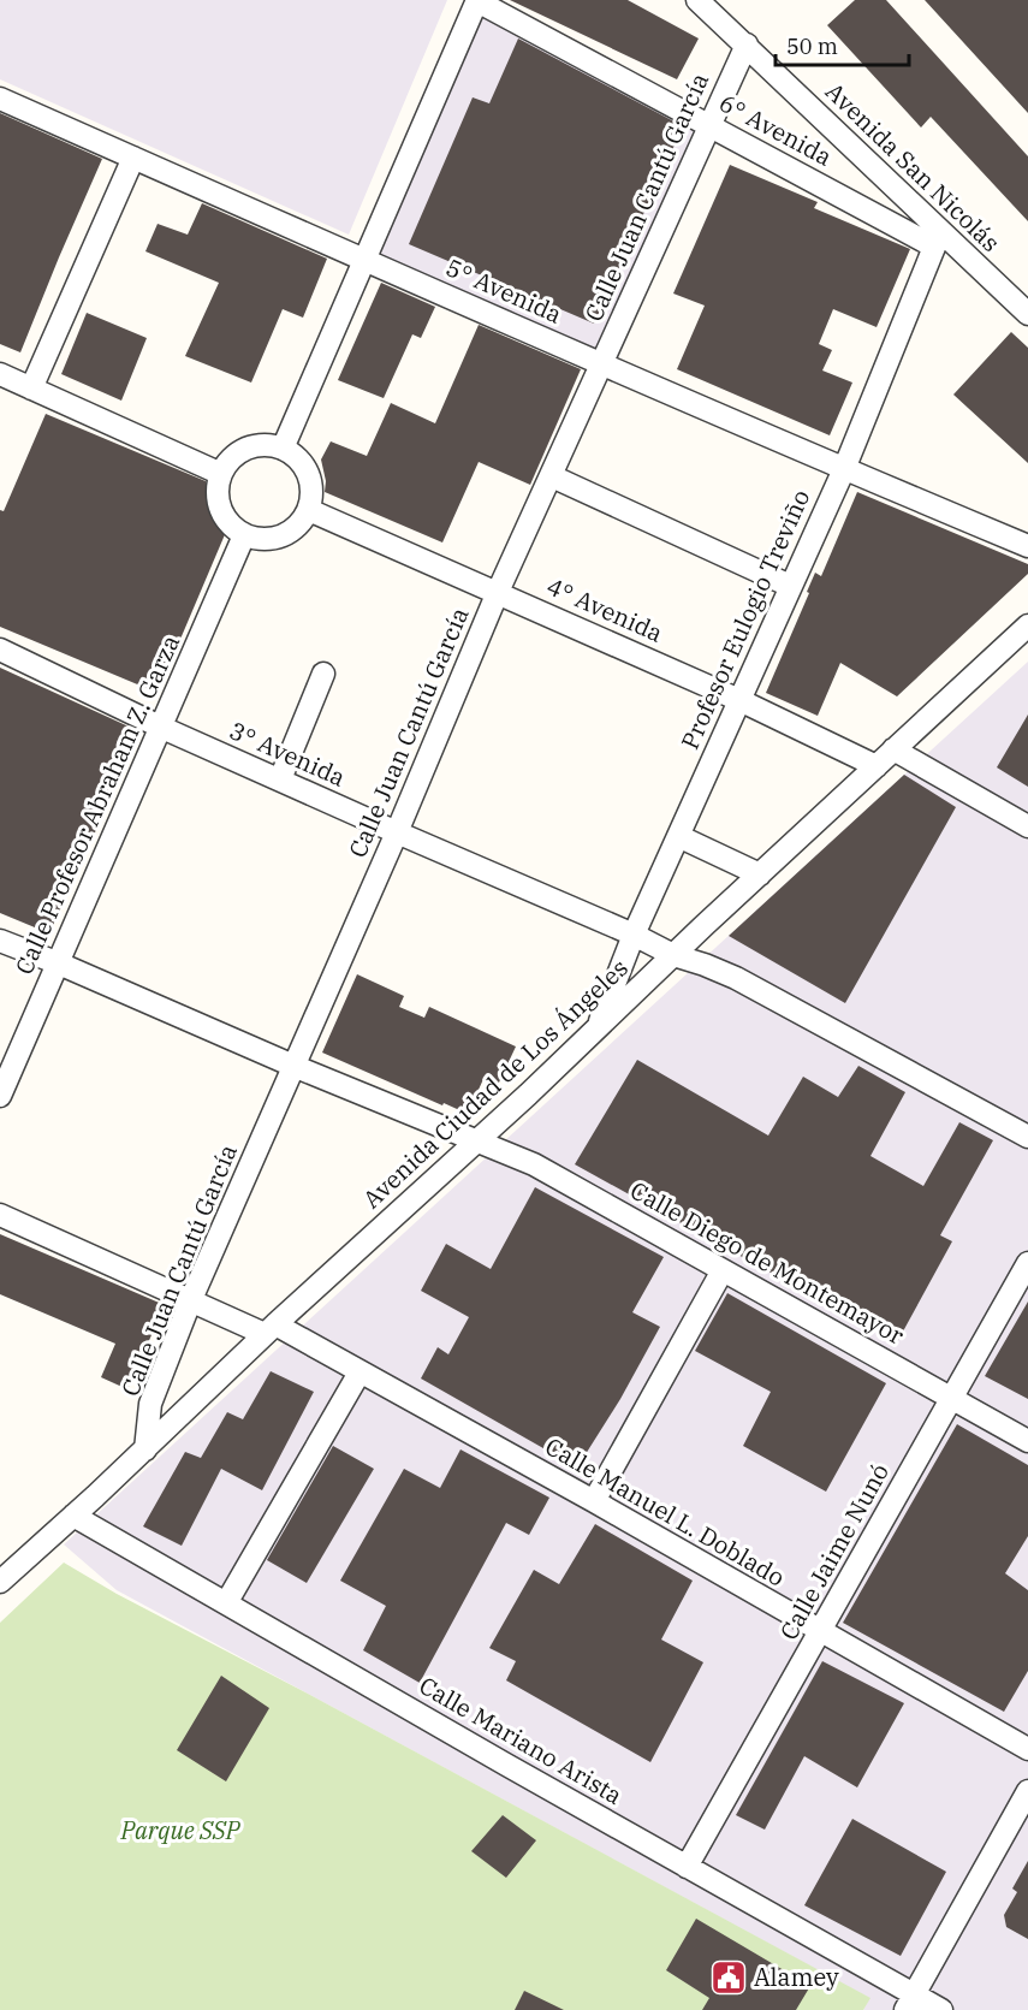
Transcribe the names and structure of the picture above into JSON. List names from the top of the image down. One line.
{"streets":{"street":["6° Avenida","Avenida San Nicolás","Calle Juan Cantú García","5° Avenida","4° Avenida","Profesor Eulogio Treviño","3° Avenida","Calle Profesor Abraham Z. Garza","Avenida Ciudad de Los Ángeles","Calle Diego de Montemayor","Calle Manuel L. Doblado","Calle Jaime Nunó","Calle Mariano Arista"]},"crossings":[["6° Avenida","Avenida San Nicolás"],["6° Avenida","Calle Juan Cantú García"],["6° Avenida","Profesor Eulogio Treviño"],["Avenida San Nicolás","Calle Juan Cantú García"],["Avenida San Nicolás","Profesor Eulogio Treviño"],["Calle Juan Cantú García","5° Avenida"],["Calle Juan Cantú García","4° Avenida"],["Calle Juan Cantú García","3° Avenida"],["Calle Juan Cantú García","Avenida Ciudad de Los Ángeles"],["Calle Juan Cantú García","Calle Diego de Montemayor"],["Calle Juan Cantú García","Calle Manuel L. Doblado"],["5° Avenida","Profesor Eulogio Treviño"],["4° Avenida","Profesor Eulogio Treviño"],["4° Avenida","Calle Profesor Abraham Z. Garza"],["4° Avenida","Avenida Ciudad de Los Ángeles"],["Profesor Eulogio Treviño","3° Avenida"],["Profesor Eulogio Treviño","Avenida Ciudad de Los Ángeles"],["3° Avenida","Calle Profesor Abraham Z. Garza"],["3° Avenida","Avenida Ciudad de Los Ángeles"],["Calle Profesor Abraham Z. Garza","Calle Diego de Montemayor"],["Avenida Ciudad de Los Ángeles","Calle Diego de Montemayor"],["Avenida Ciudad de Los Ángeles","Calle Manuel L. Doblado"],["Avenida Ciudad de Los Ángeles","Calle Mariano Arista"],["Calle Diego de Montemayor","Calle Jaime Nunó"],["Calle Manuel L. Doblado","Calle Jaime Nunó"],["Calle Jaime Nunó","Calle Mariano Arista"]],"parks":["Parque SSP"],"places":{"public building":["Alamey"]},"scale_bar":"50 m"}
